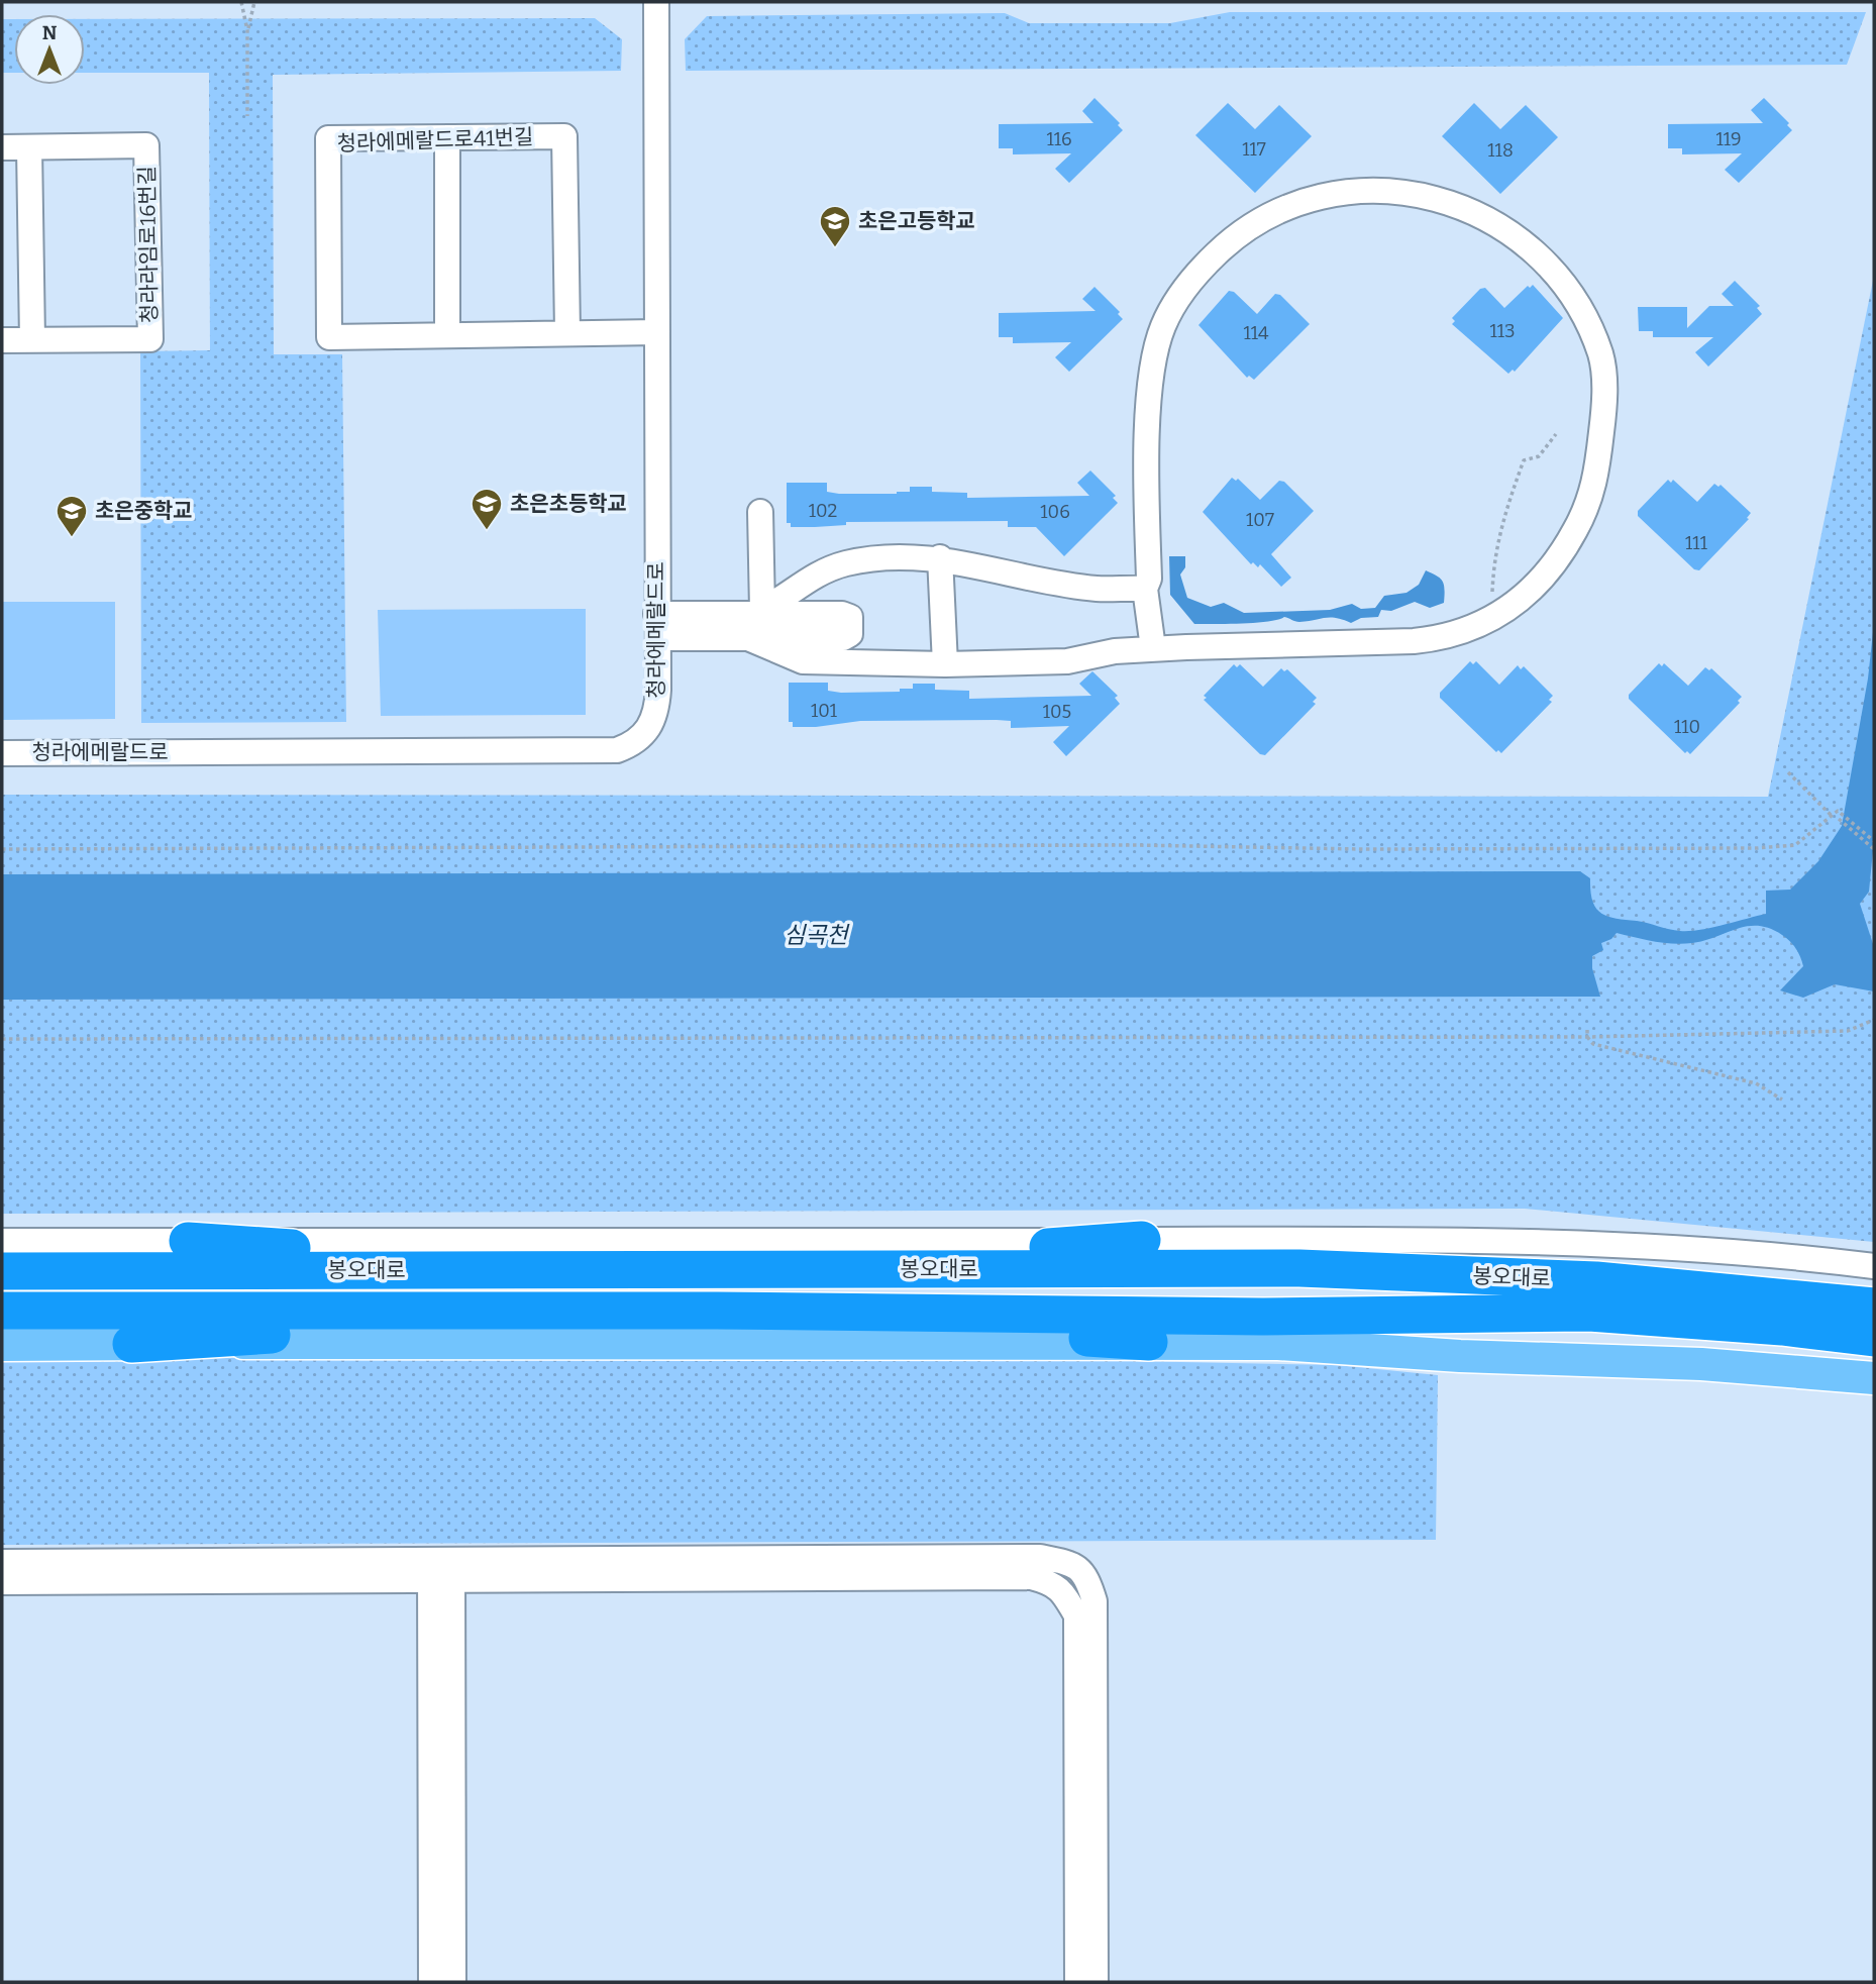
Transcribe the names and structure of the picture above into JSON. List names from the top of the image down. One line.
{"streets":{"highway":["봉오대로"],"street":["청라에메랄드로41번길","청라라임로16번길","청라에메랄드로"]},"crossings":[["청라에메랄드로41번길","청라에메랄드로"]],"water":["심곡천"],"places":{"school or university":["초은고등학교","초은초등학교","초은중학교"]},"house_numbers":["116","119","117","118","113","114","102","106","107","111","101","105","110"],"north":"top"}
